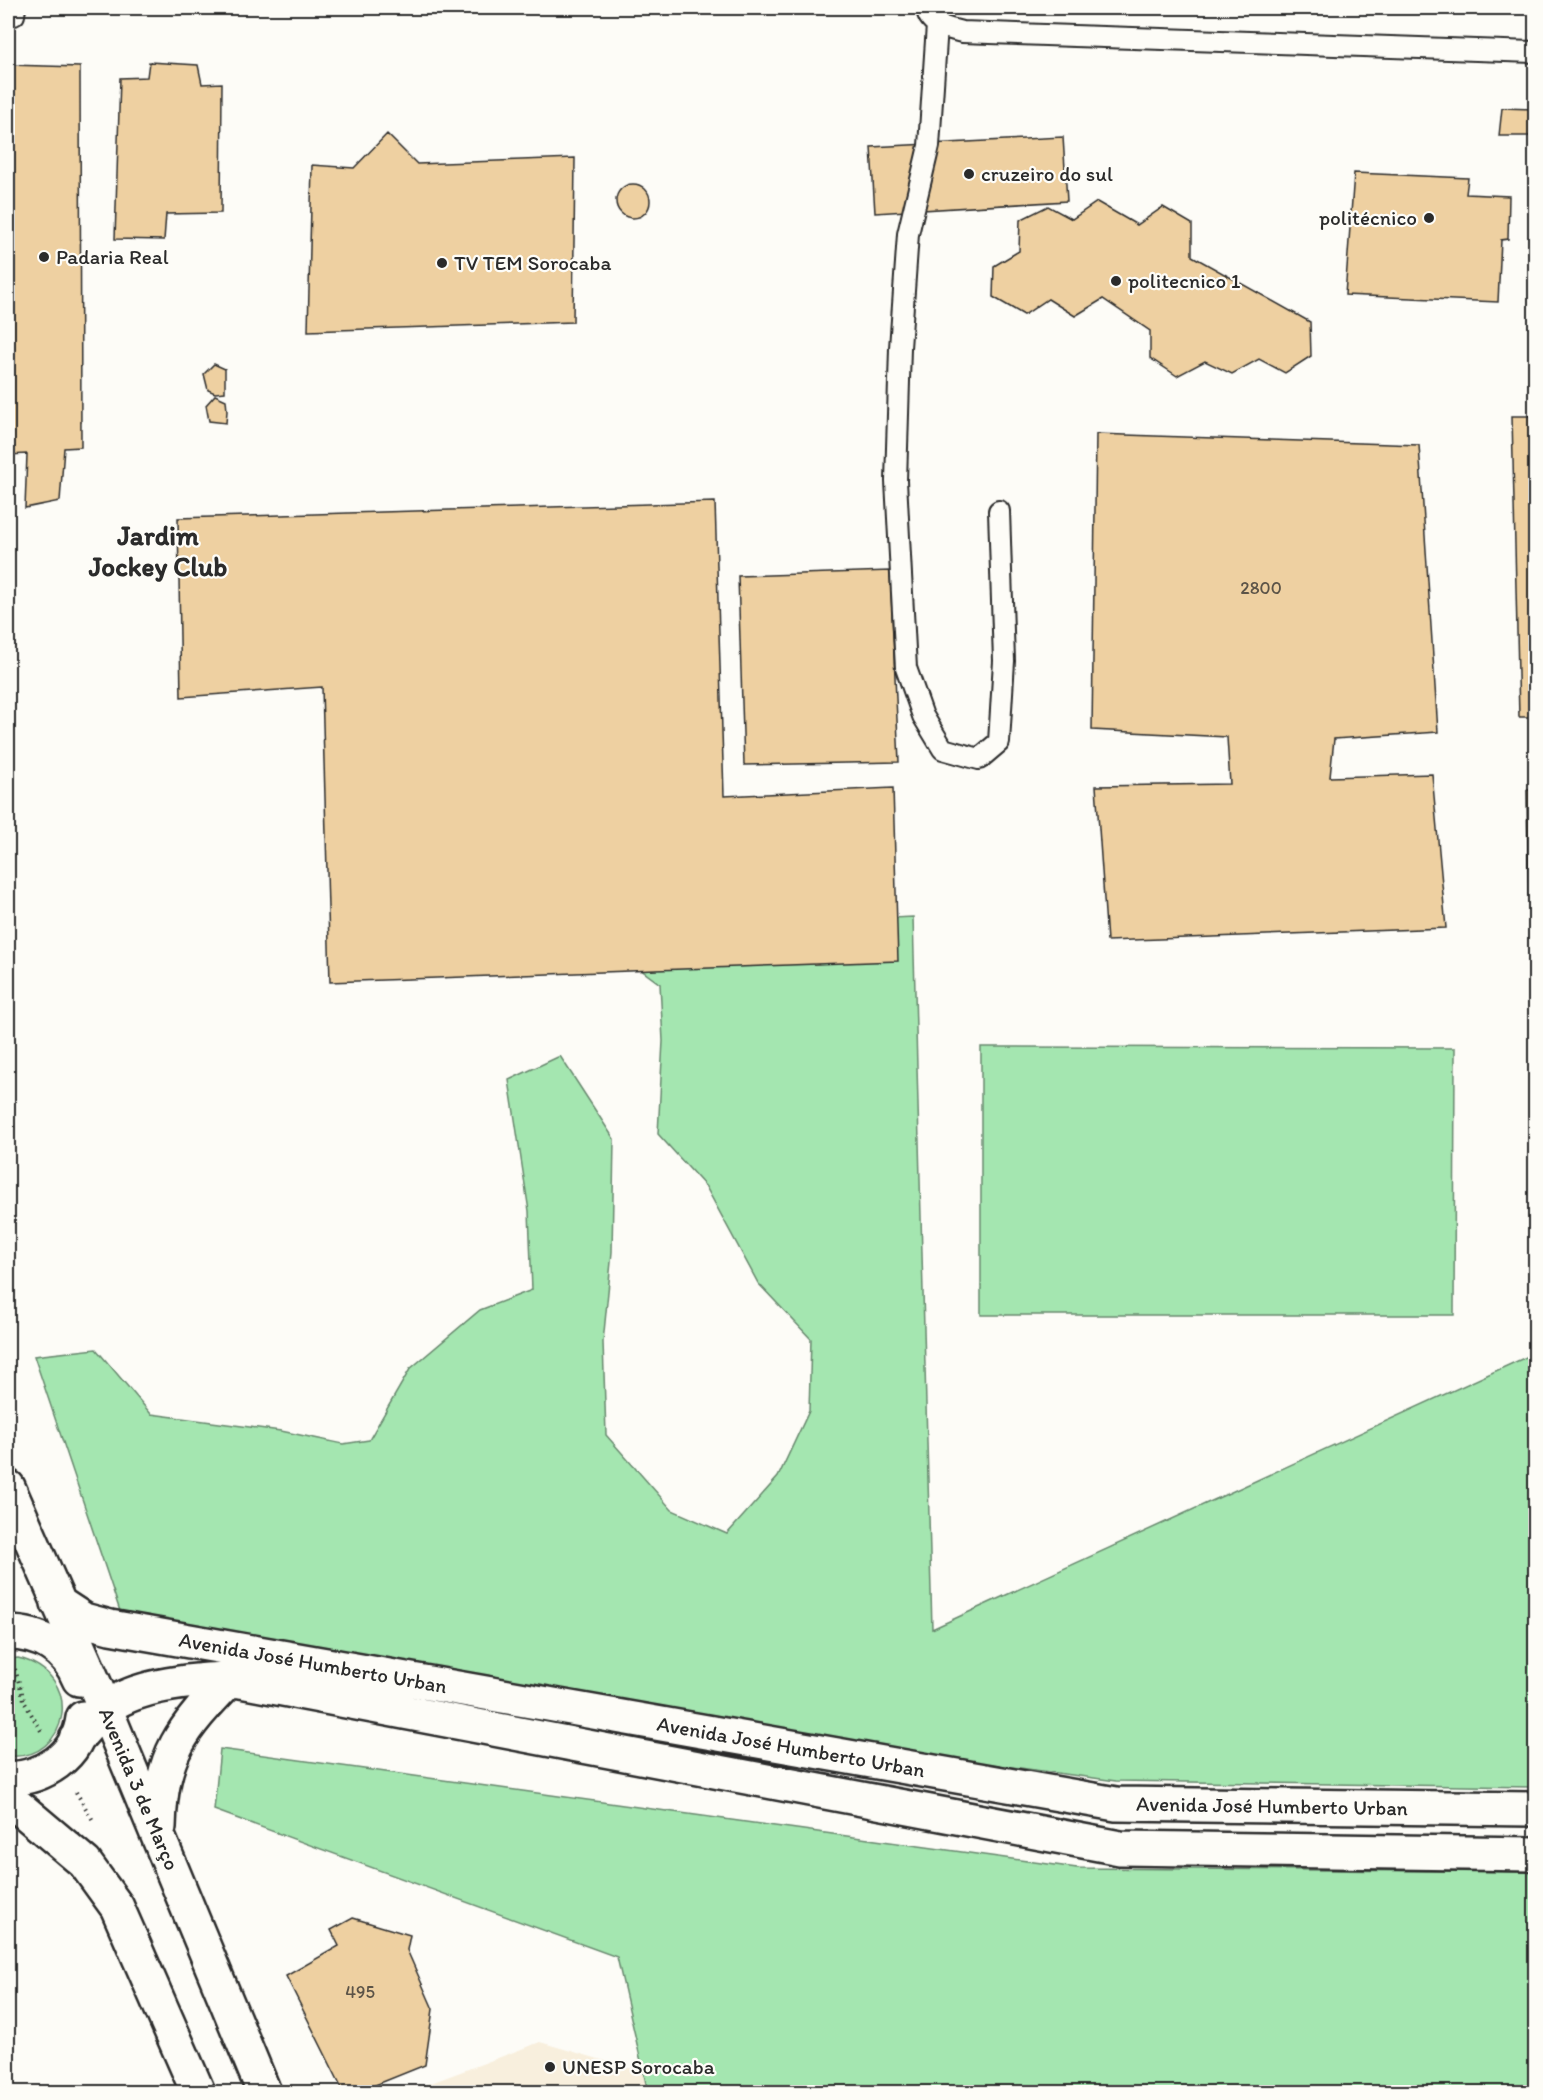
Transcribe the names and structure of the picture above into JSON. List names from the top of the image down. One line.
{"streets":{"street":["Avenida José Humberto Urban","Avenida 3 de Março"]},"crossings":[["Avenida José Humberto Urban","Avenida 3 de Março"]],"districts":["Jardim Jockey Club"],"places":["cruzeiro do sul","politécnico","Padaria Real","TV TEM Sorocaba","politecnico 1","UNESP Sorocaba"],"house_numbers":["2800","495"]}
